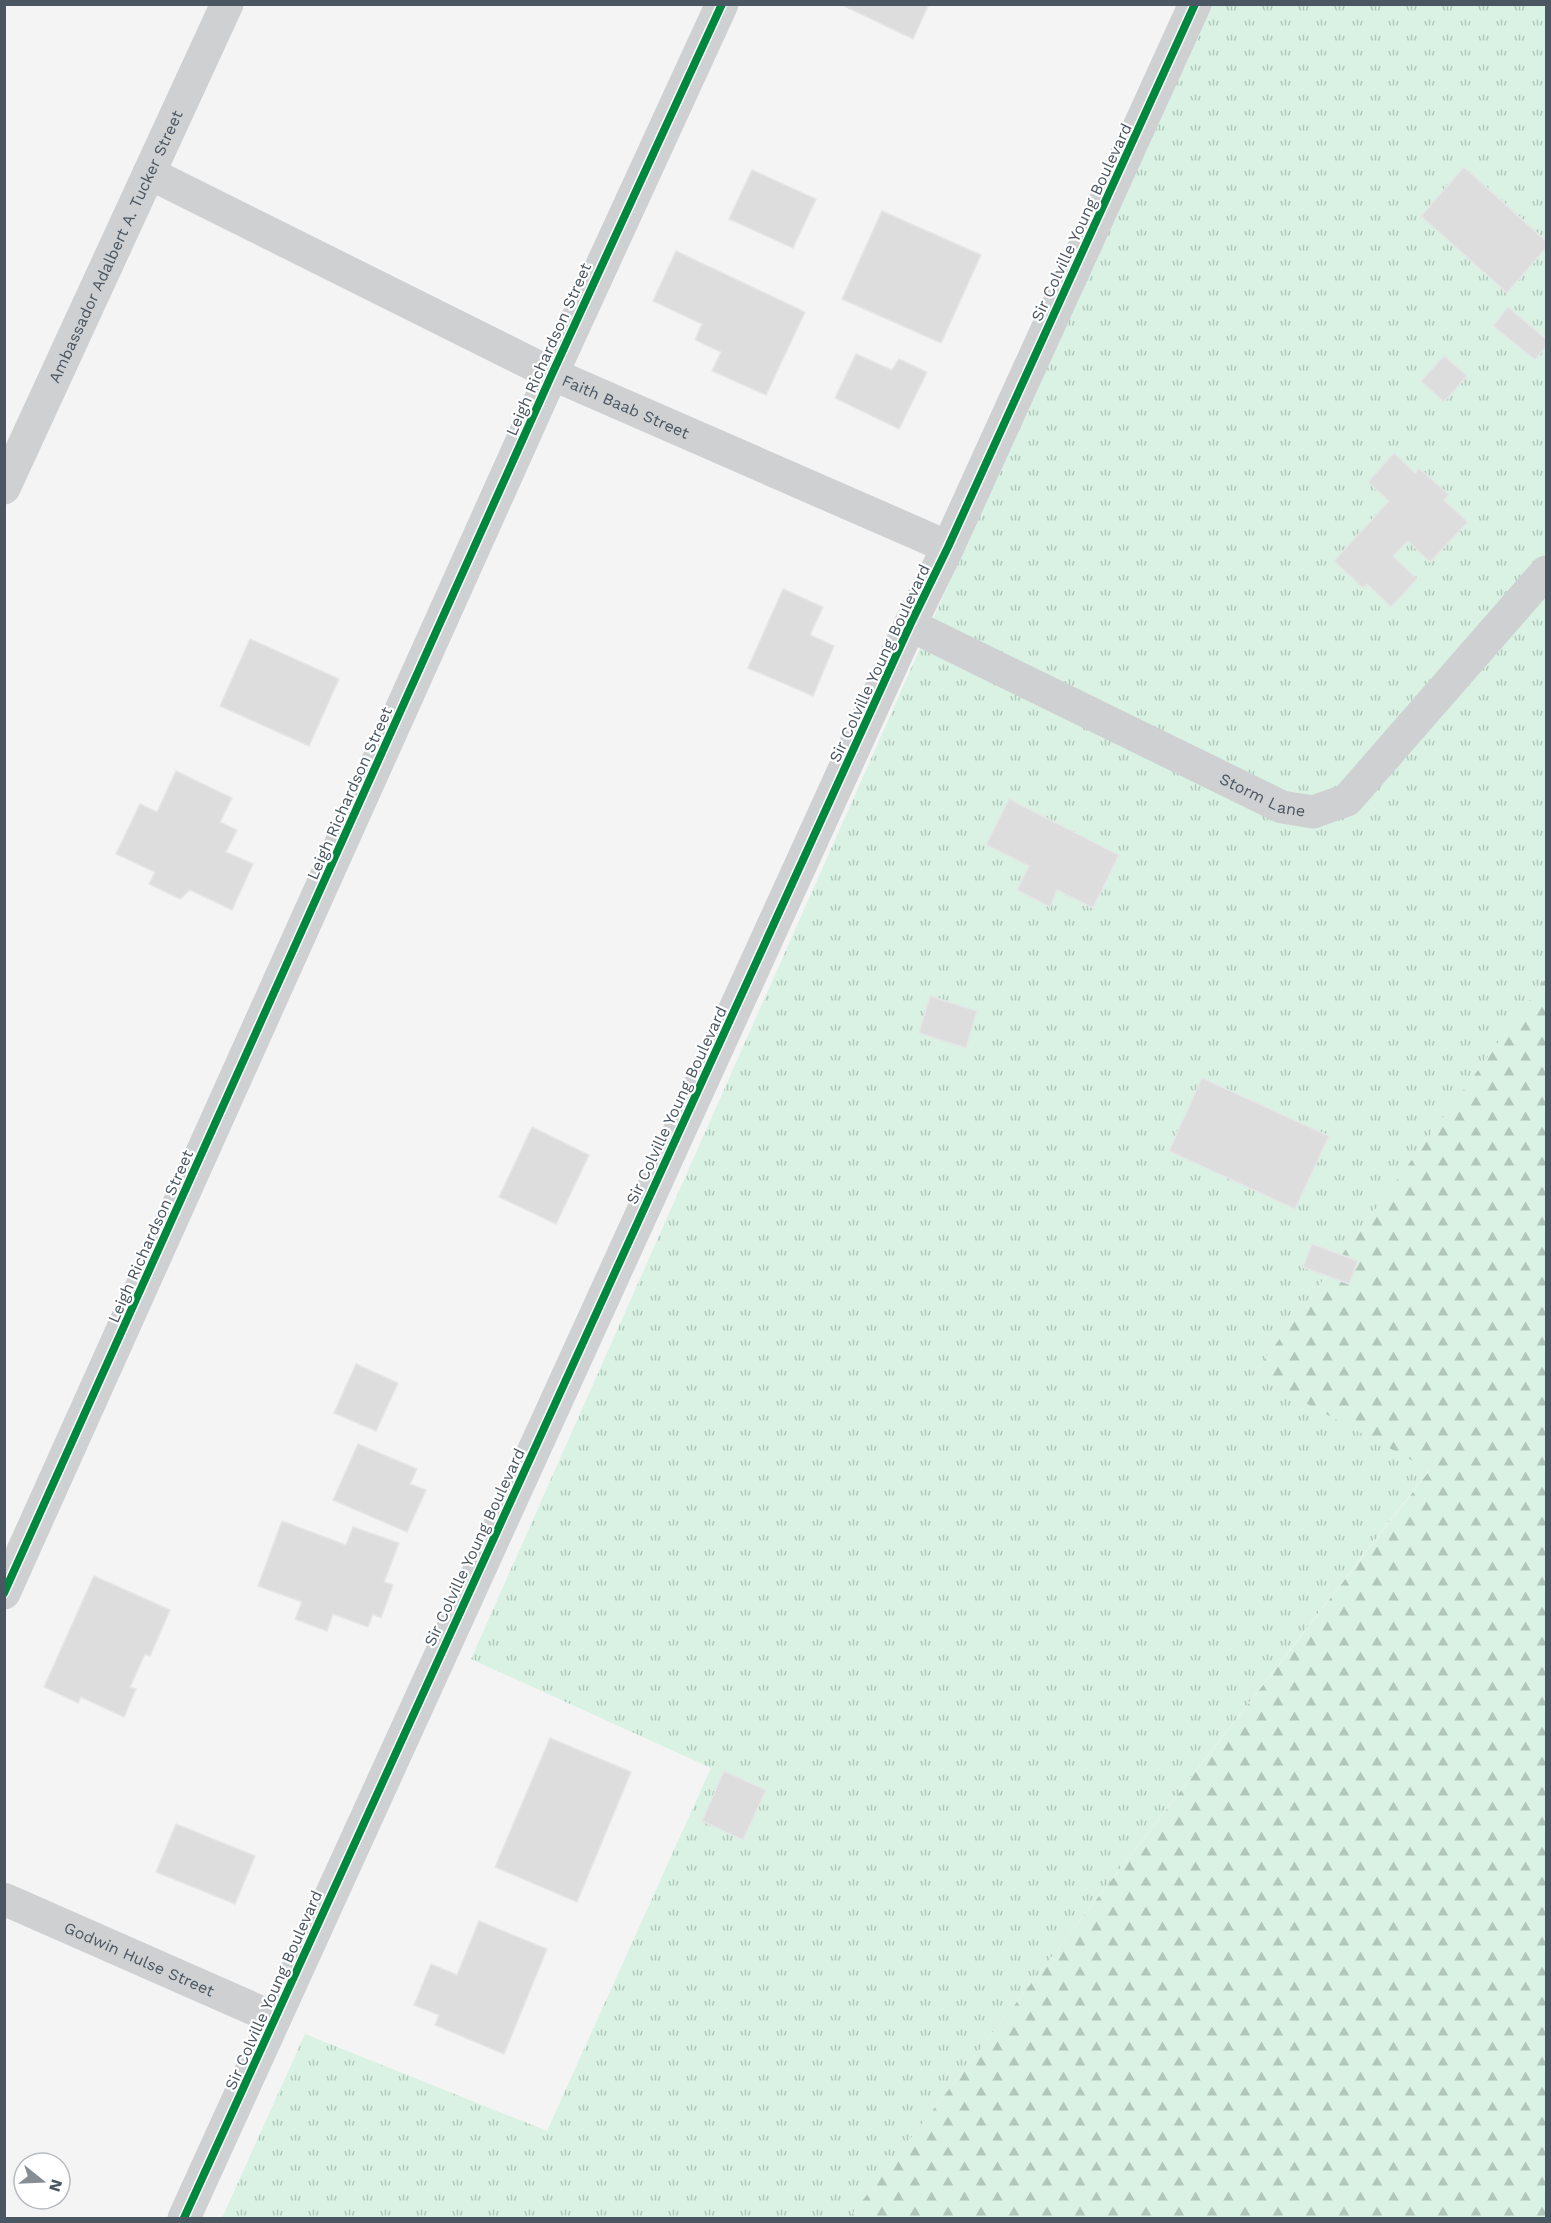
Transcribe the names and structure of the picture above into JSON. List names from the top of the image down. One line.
{"streets":{"street":["Sir Colville Young Boulevard","Ambassador Adalbert A. Tucker Street","Leigh Richardson Street","Faith Baab Street","Storm Lane","Godwin Hulse Street"]},"crossings":[["Sir Colville Young Boulevard","Faith Baab Street"],["Sir Colville Young Boulevard","Storm Lane"],["Sir Colville Young Boulevard","Godwin Hulse Street"],["Ambassador Adalbert A. Tucker Street","Faith Baab Street"],["Leigh Richardson Street","Faith Baab Street"]],"north":"right"}
